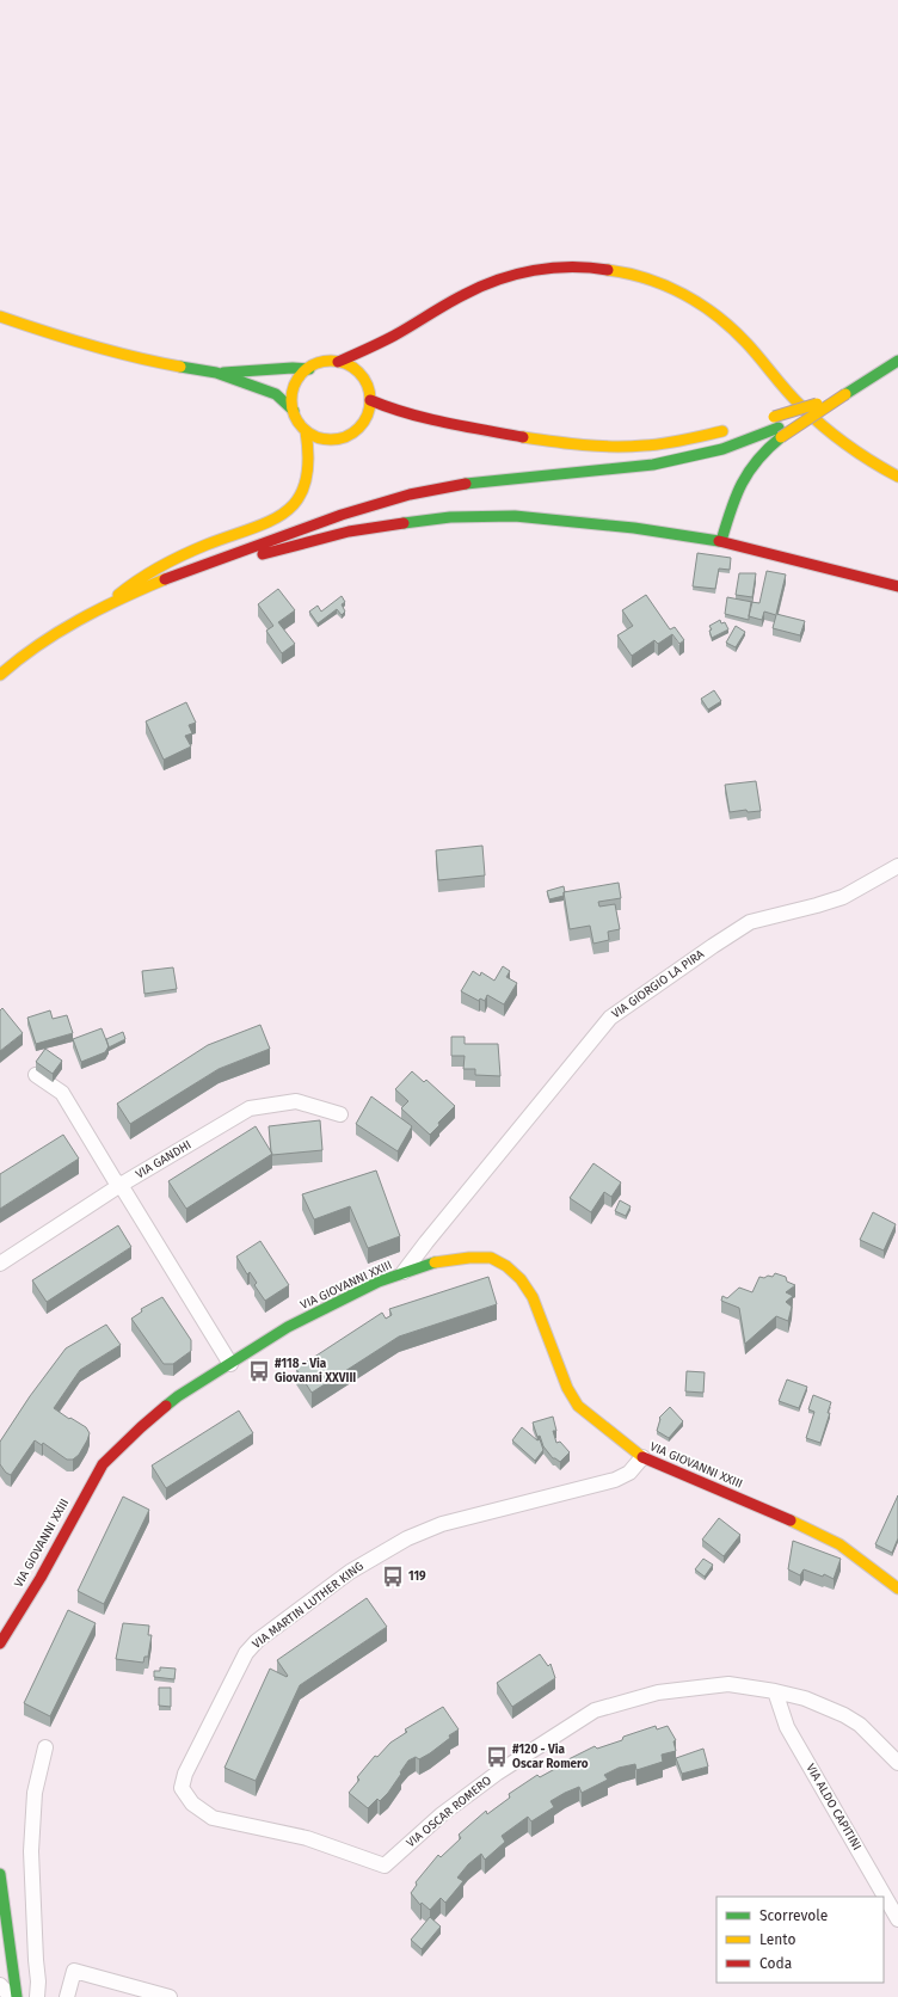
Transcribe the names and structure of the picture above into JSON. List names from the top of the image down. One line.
{"streets":{"main road":["VIA GIOVANNI XXIII"],"street":["VIA GIORGIO LA PIRA","VIA GANDHI","VIA MARTIN LUTHER KING","VIA ALDO CAPITINI","VIA OSCAR ROMERO"]},"crossings":[["VIA GIORGIO LA PIRA","VIA GIOVANNI XXIII"],["VIA GIOVANNI XXIII","VIA MARTIN LUTHER KING"],["VIA MARTIN LUTHER KING","VIA OSCAR ROMERO"],["VIA ALDO CAPITINI","VIA OSCAR ROMERO"]],"places":{"bus stop":["#118 - Via Giovanni XXVIII","119","#120 - Via Oscar Romero"]},"legend":["Scorrevole","Lento","Coda"]}
